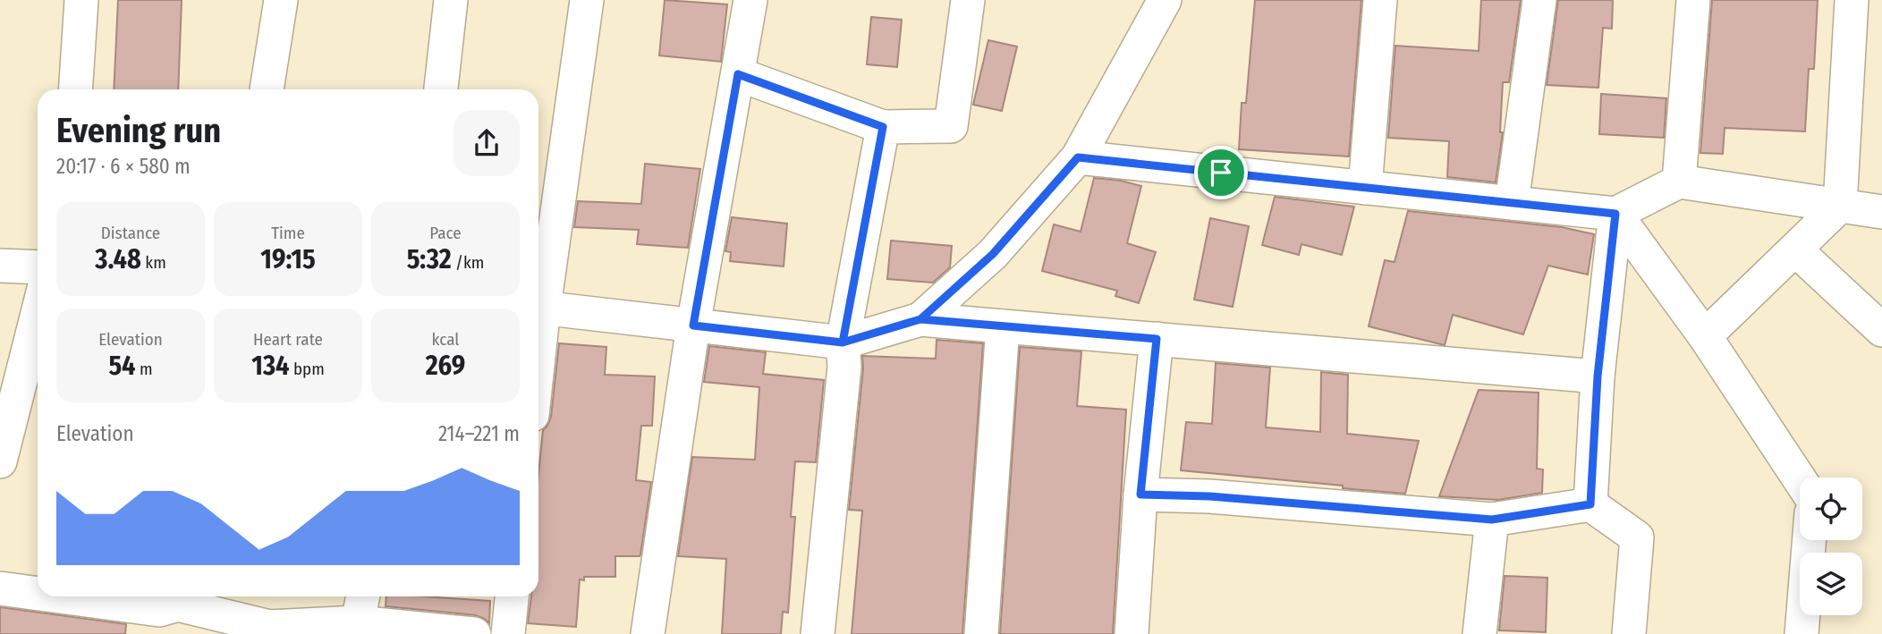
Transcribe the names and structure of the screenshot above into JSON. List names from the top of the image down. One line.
{"page":{"heading":["Evening run","20:17 · 6 × 580 m"],"stats":[["Distance","3.48 km"],["Time","19:15"],["Pace","5:32 /km"],["Elevation","54 m"],["Heart rate","134 bpm"],["kcal","269"]],"chart":["Elevation","214–221 m"]}}
